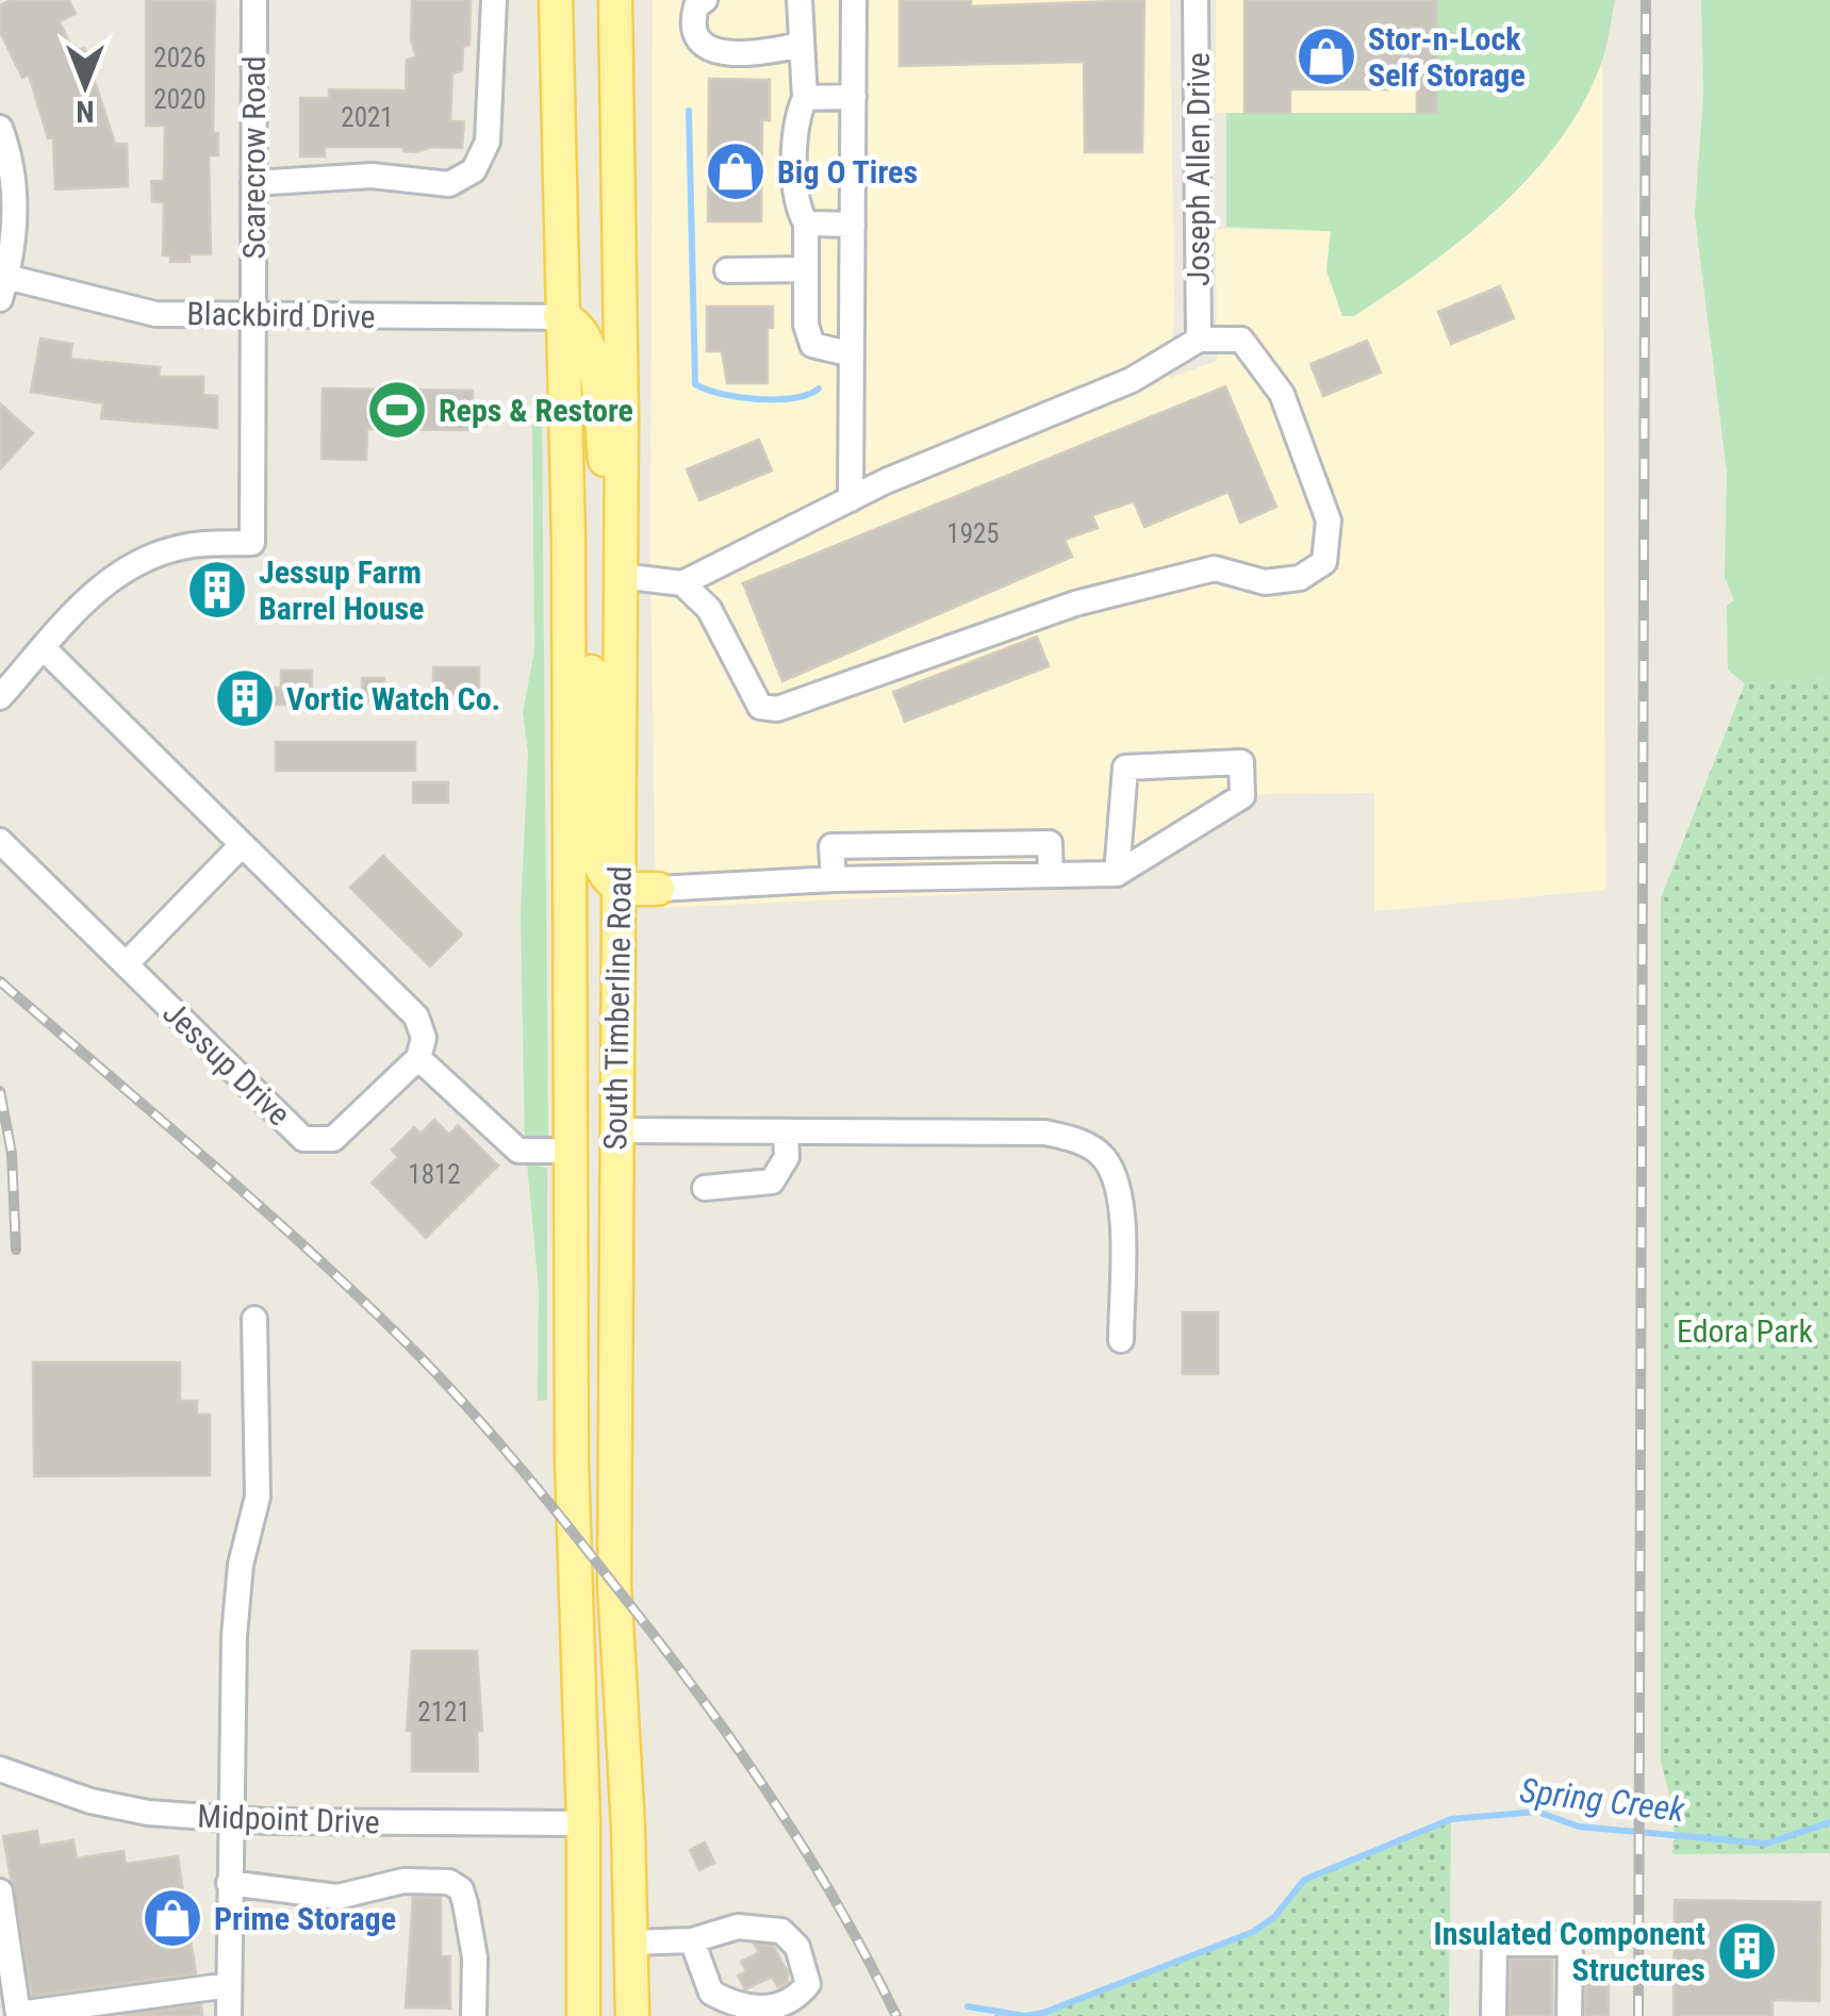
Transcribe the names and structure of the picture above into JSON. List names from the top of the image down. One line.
{"streets":{"main road":["South Timberline Road"],"street":["Scarecrow Road","Joseph Allen Drive","Blackbird Drive","Jessup Drive","Midpoint Drive"]},"crossings":[["Scarecrow Road","Blackbird Drive"],["Blackbird Drive","South Timberline Road"],["South Timberline Road","Midpoint Drive"]],"water":["Spring Creek"],"parks":["Edora Park"],"places":{"shop":["Stor-n-Lock Self Storage","Big O Tires","Prime Storage"],"sports":["Reps & Restore"],"building":["Jessup Farm Barrel House","Vortic Watch Co.","Insulated Component Structures"]},"house_numbers":["2026","2020","2021","1925","1812","2121"],"north":"bottom"}
